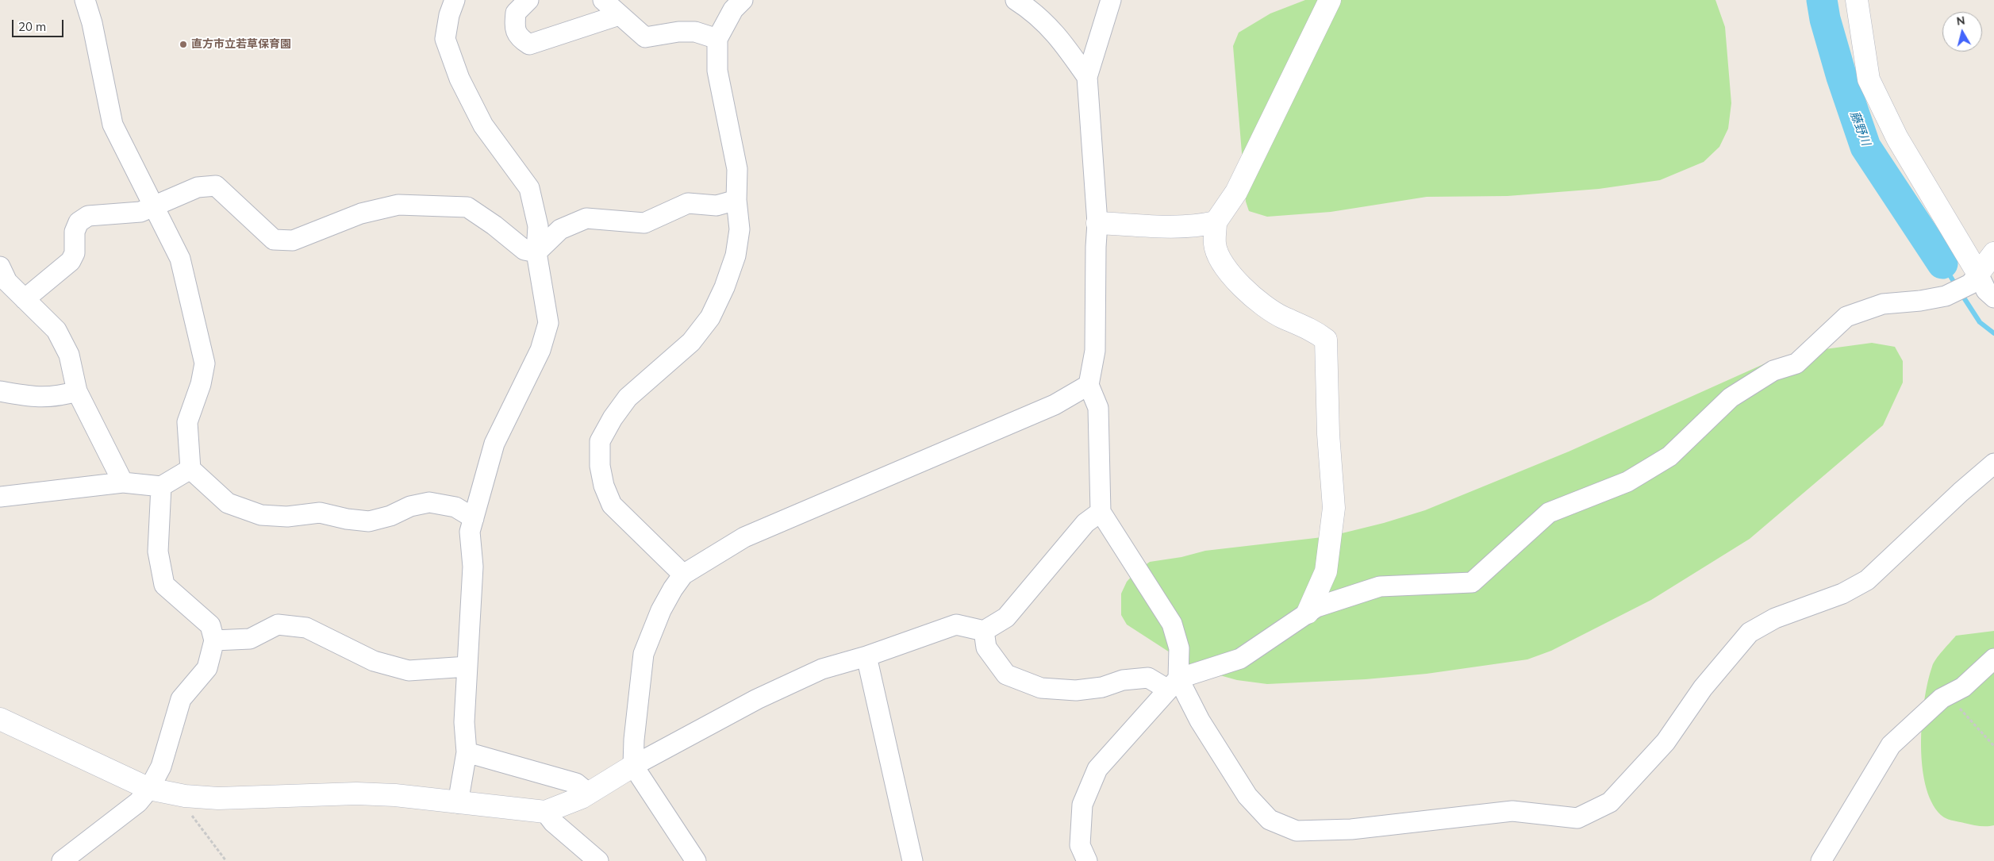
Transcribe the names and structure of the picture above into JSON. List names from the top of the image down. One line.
{"water":["藤野川"],"places":["直方市立若草保育園"],"scale_bar":"20 m","north":"top"}
